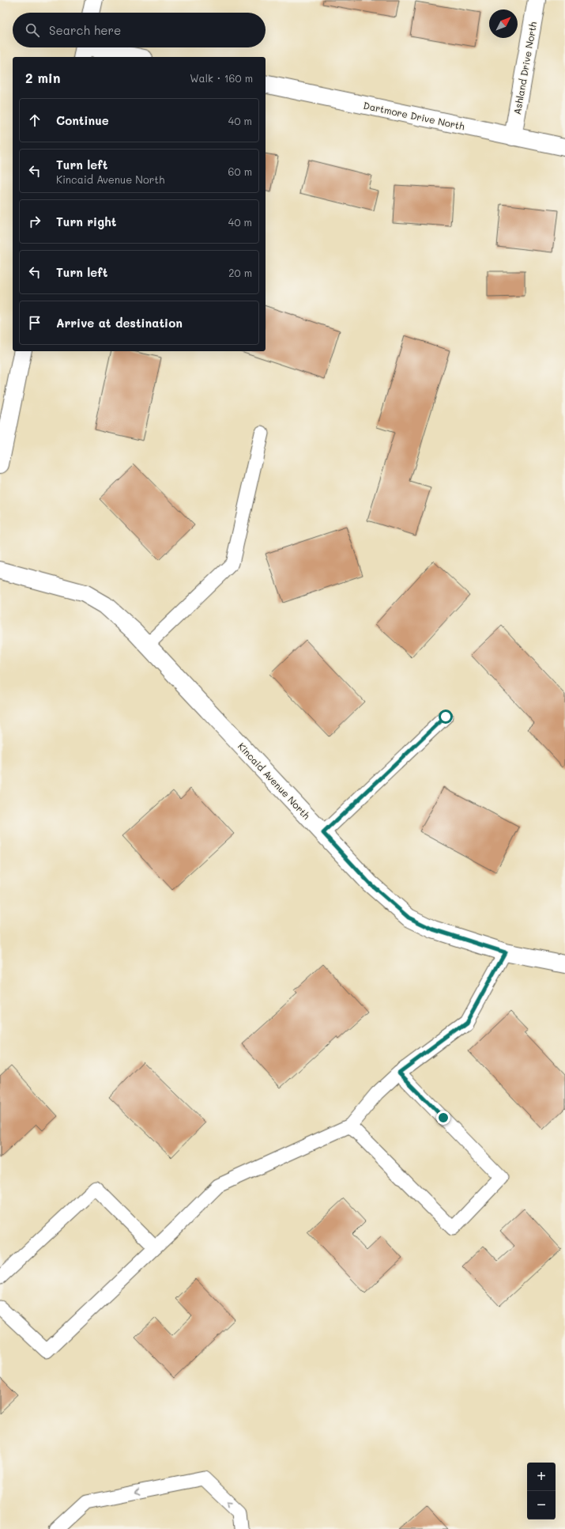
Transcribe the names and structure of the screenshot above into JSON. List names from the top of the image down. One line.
{"streets":{"street":["Ashland Drive North","Dartmore Drive North","Kincaid Avenue North"]},"crossings":[["Ashland Drive North","Dartmore Drive North"]],"north":"top right","page":{"search":"Search here","heading":["2 min","Walk · 160 m"],"list":[["Continue","40 m"],["Turn left","Kincaid Avenue North","60 m"],["Turn right","40 m"],["Turn left","20 m"],"Arrive at destination"],"map_buttons":["+","−"]}}
